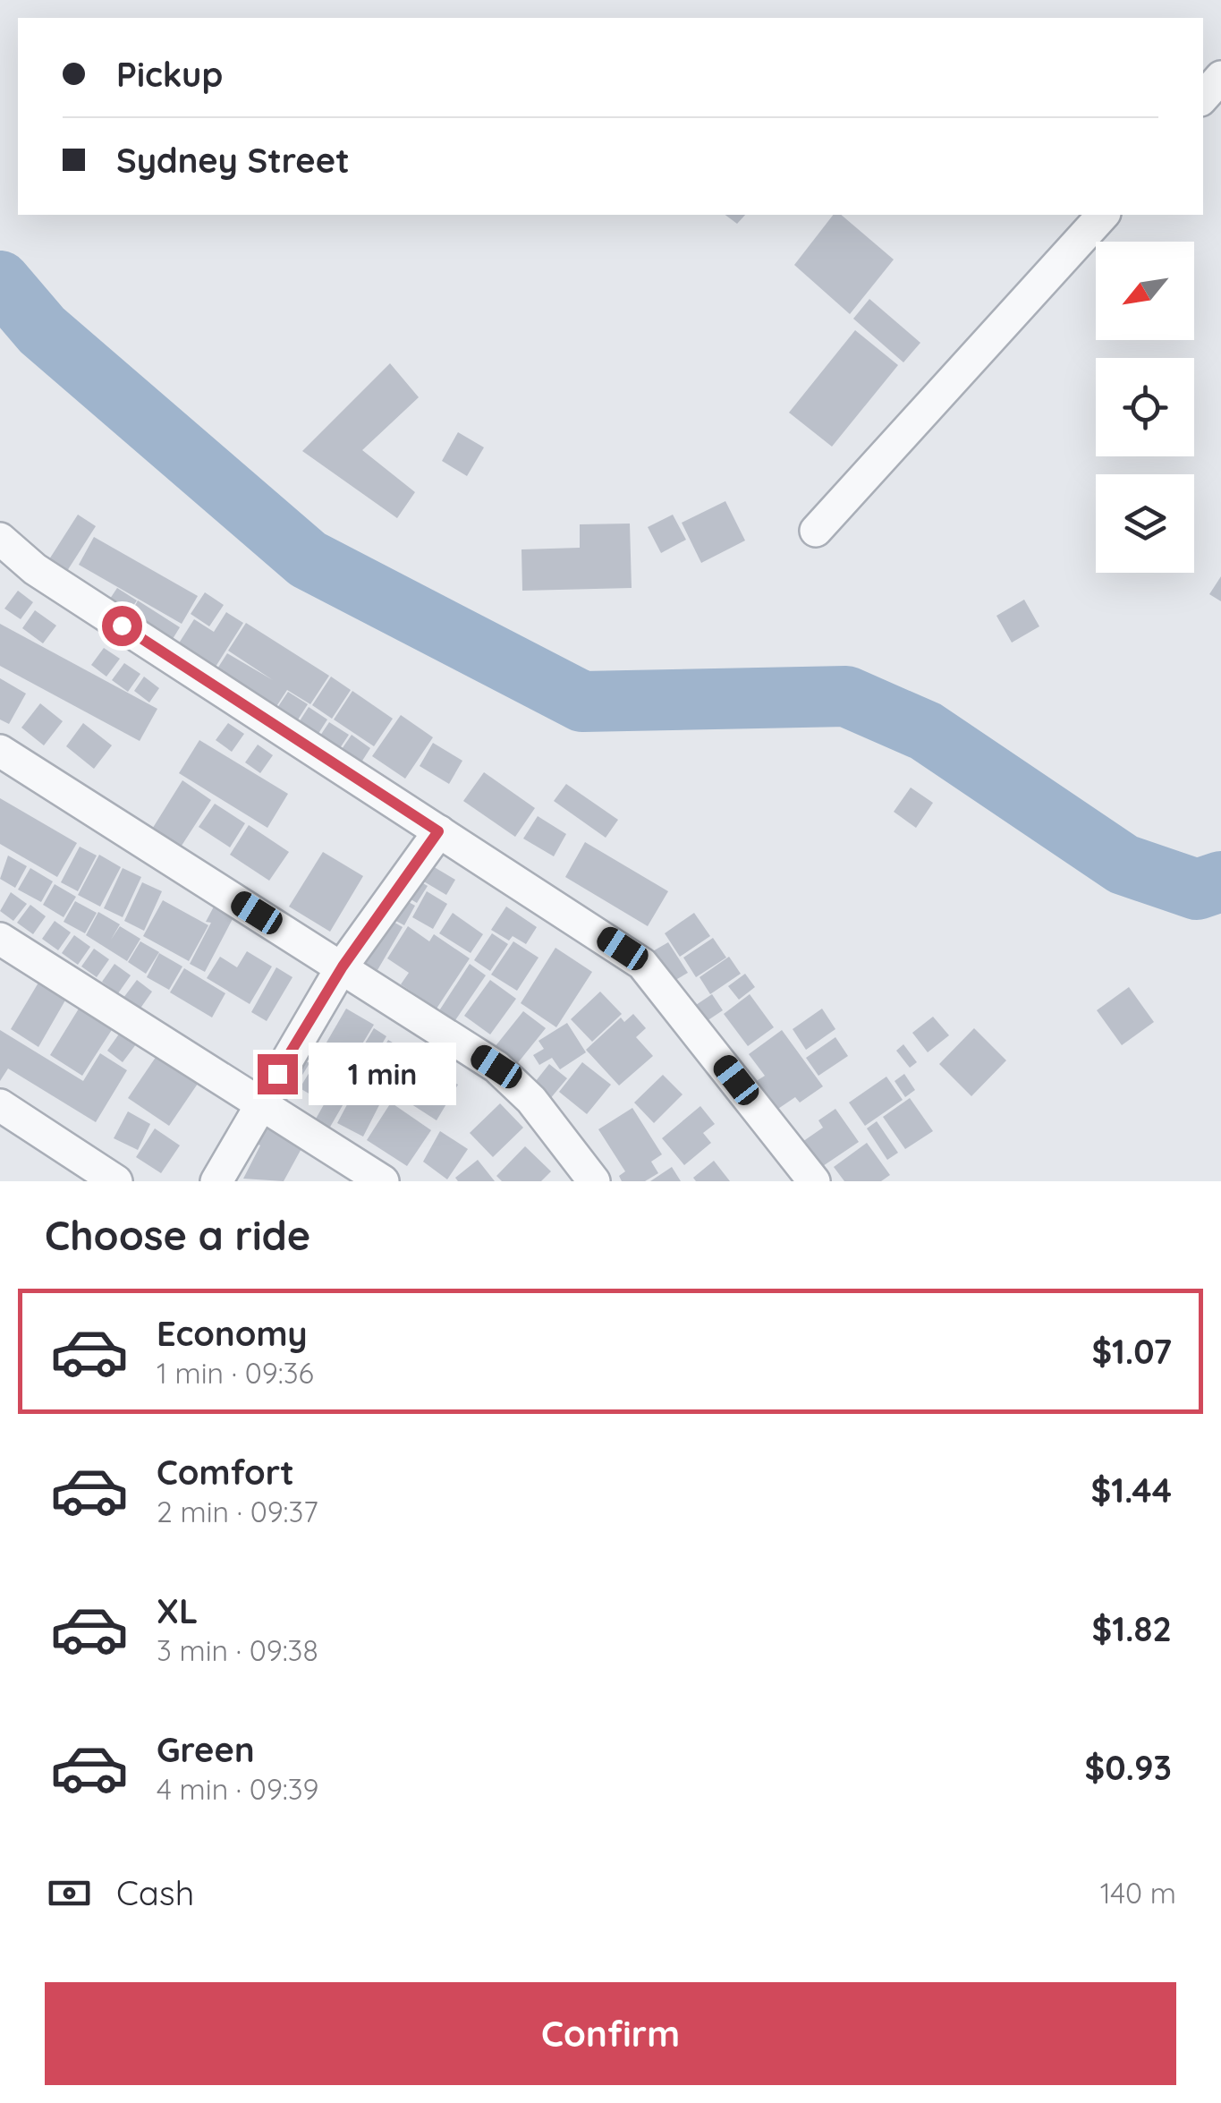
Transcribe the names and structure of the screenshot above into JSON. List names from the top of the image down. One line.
{"north":"bottom left","page":{"banner":["Pickup","Sydney Street"],"bubble":"1 min","heading":"Choose a ride","list":[{"name":"Economy","note":"1 min · 09:36","value":"$1.07"},{"name":"Comfort","note":"2 min · 09:37","value":"$1.44"},{"name":"XL","note":"3 min · 09:38","value":"$1.82"},{"name":"Green","note":"4 min · 09:39","value":"$0.93"}],"pay":["Cash","140 m"],"buttons":"Confirm"}}
